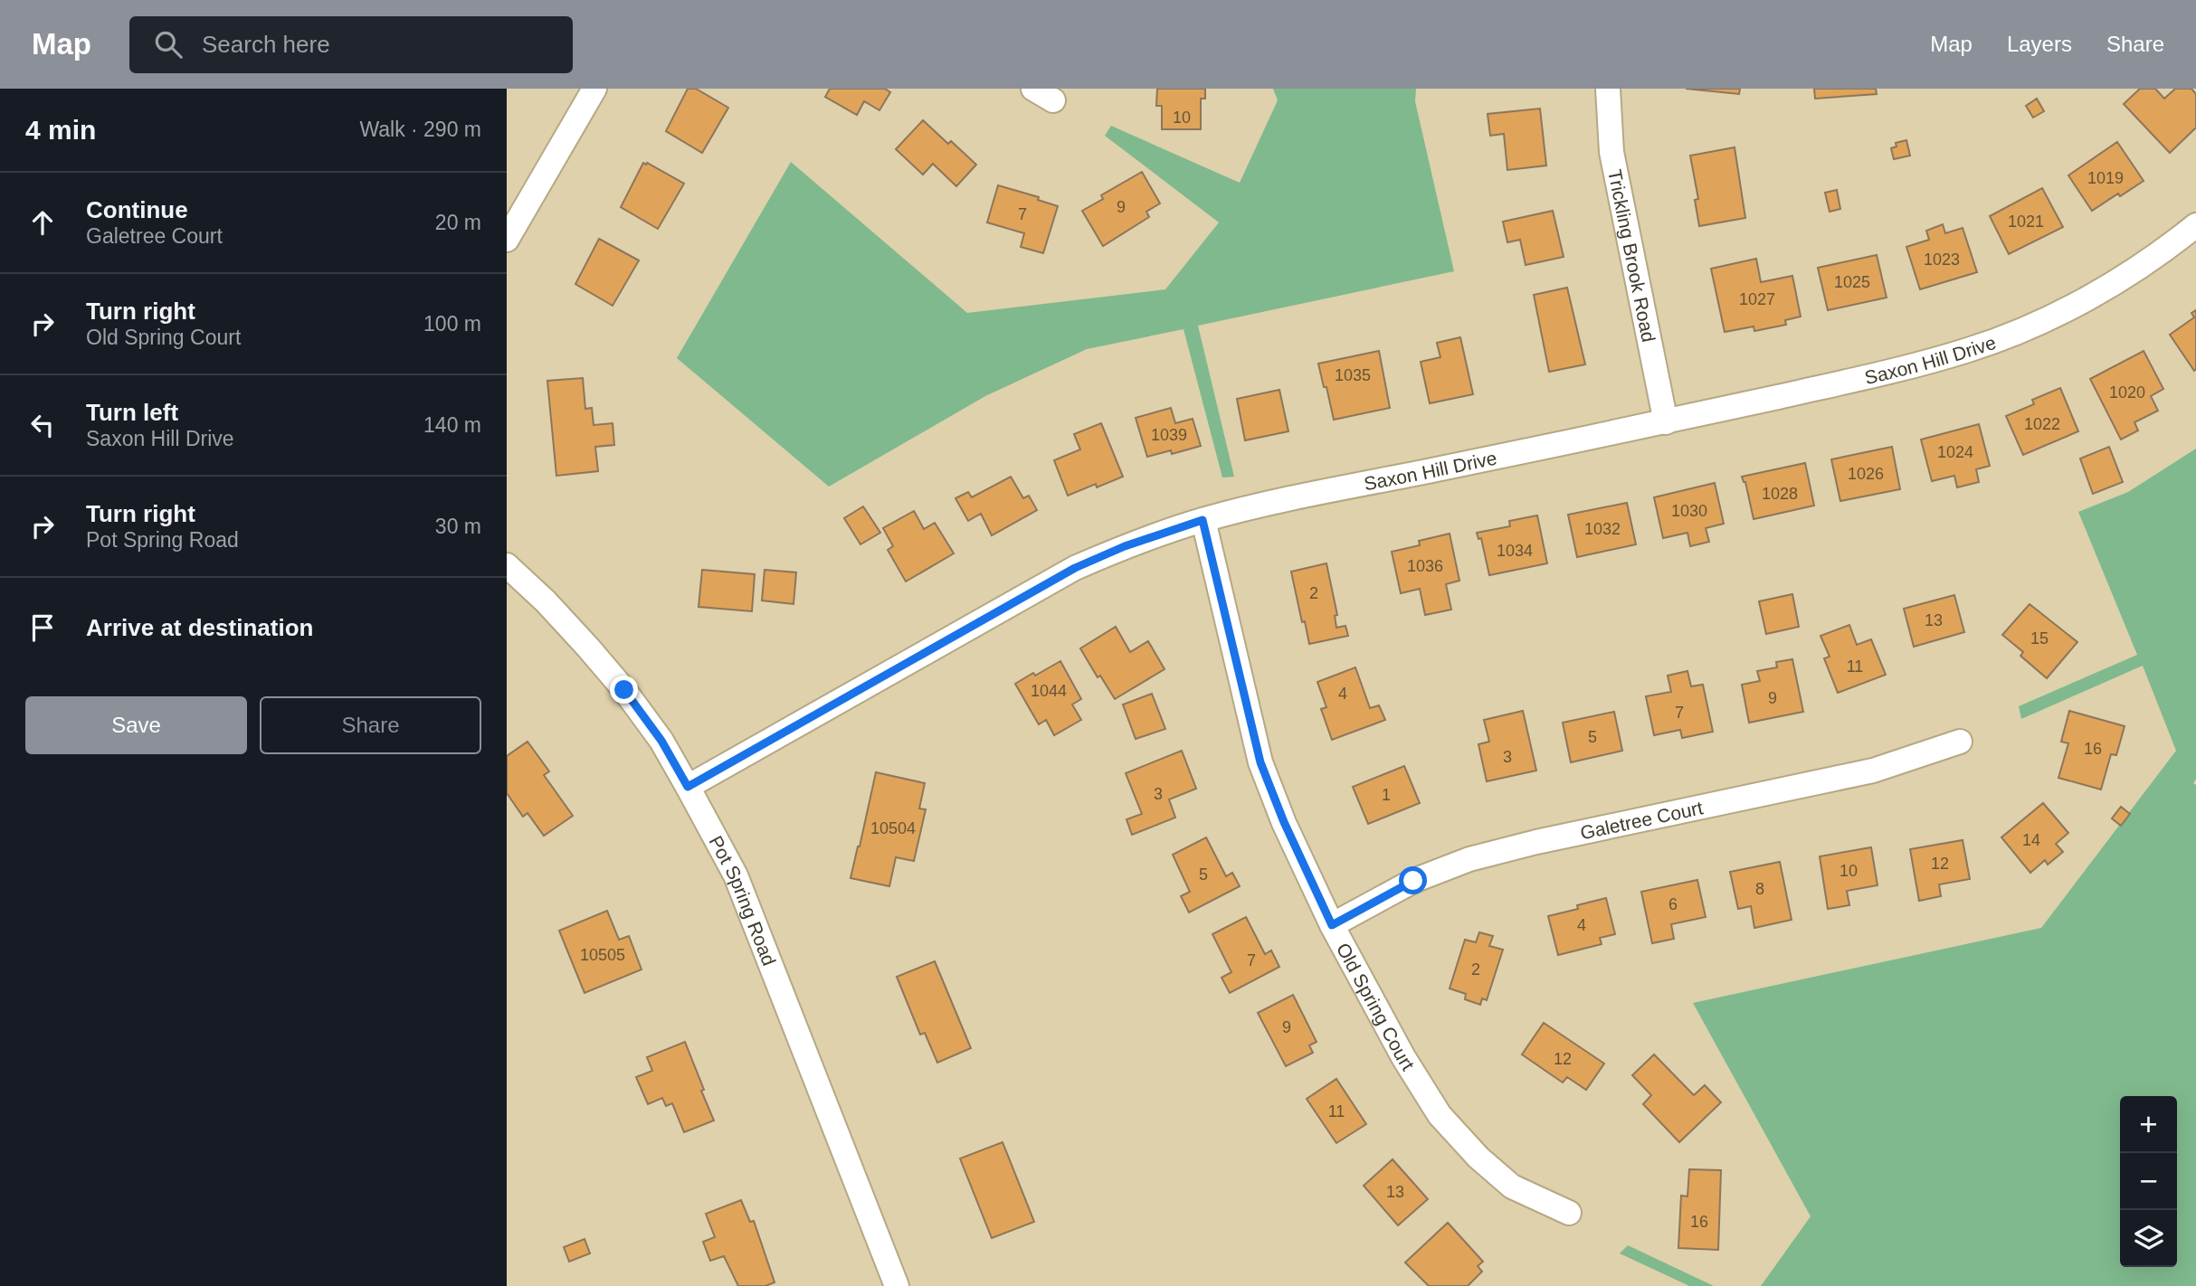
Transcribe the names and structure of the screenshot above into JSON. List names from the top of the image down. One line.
{"streets":{"street":["Trickling Brook Road","Saxon Hill Drive","Galetree Court","Pot Spring Road","Old Spring Court"]},"crossings":[["Trickling Brook Road","Saxon Hill Drive"],["Saxon Hill Drive","Pot Spring Road"],["Saxon Hill Drive","Old Spring Court"],["Galetree Court","Old Spring Court"]],"house_numbers":["10","1019","9","7","1021","1023","1025","1027","1035","1020","1022","1039","1024","1026","1028","1030","1032","1034","1036","2","13","15","11","1044","4","9","7","5","16","3","3","1","10504","14","12","10","5","8","6","4","10505","7","2","9","12","11","13","16"],"page":{"header":"Map","search":"Search here","nav":["Map","Layers","Share"],"heading":["4 min","Walk · 290 m"],"list":[["Continue","Galetree Court","20 m"],["Turn right","Old Spring Court","100 m"],["Turn left","Saxon Hill Drive","140 m"],["Turn right","Pot Spring Road","30 m"],"Arrive at destination"],"buttons":["Save","Share"],"map_buttons":["+","−"]}}
